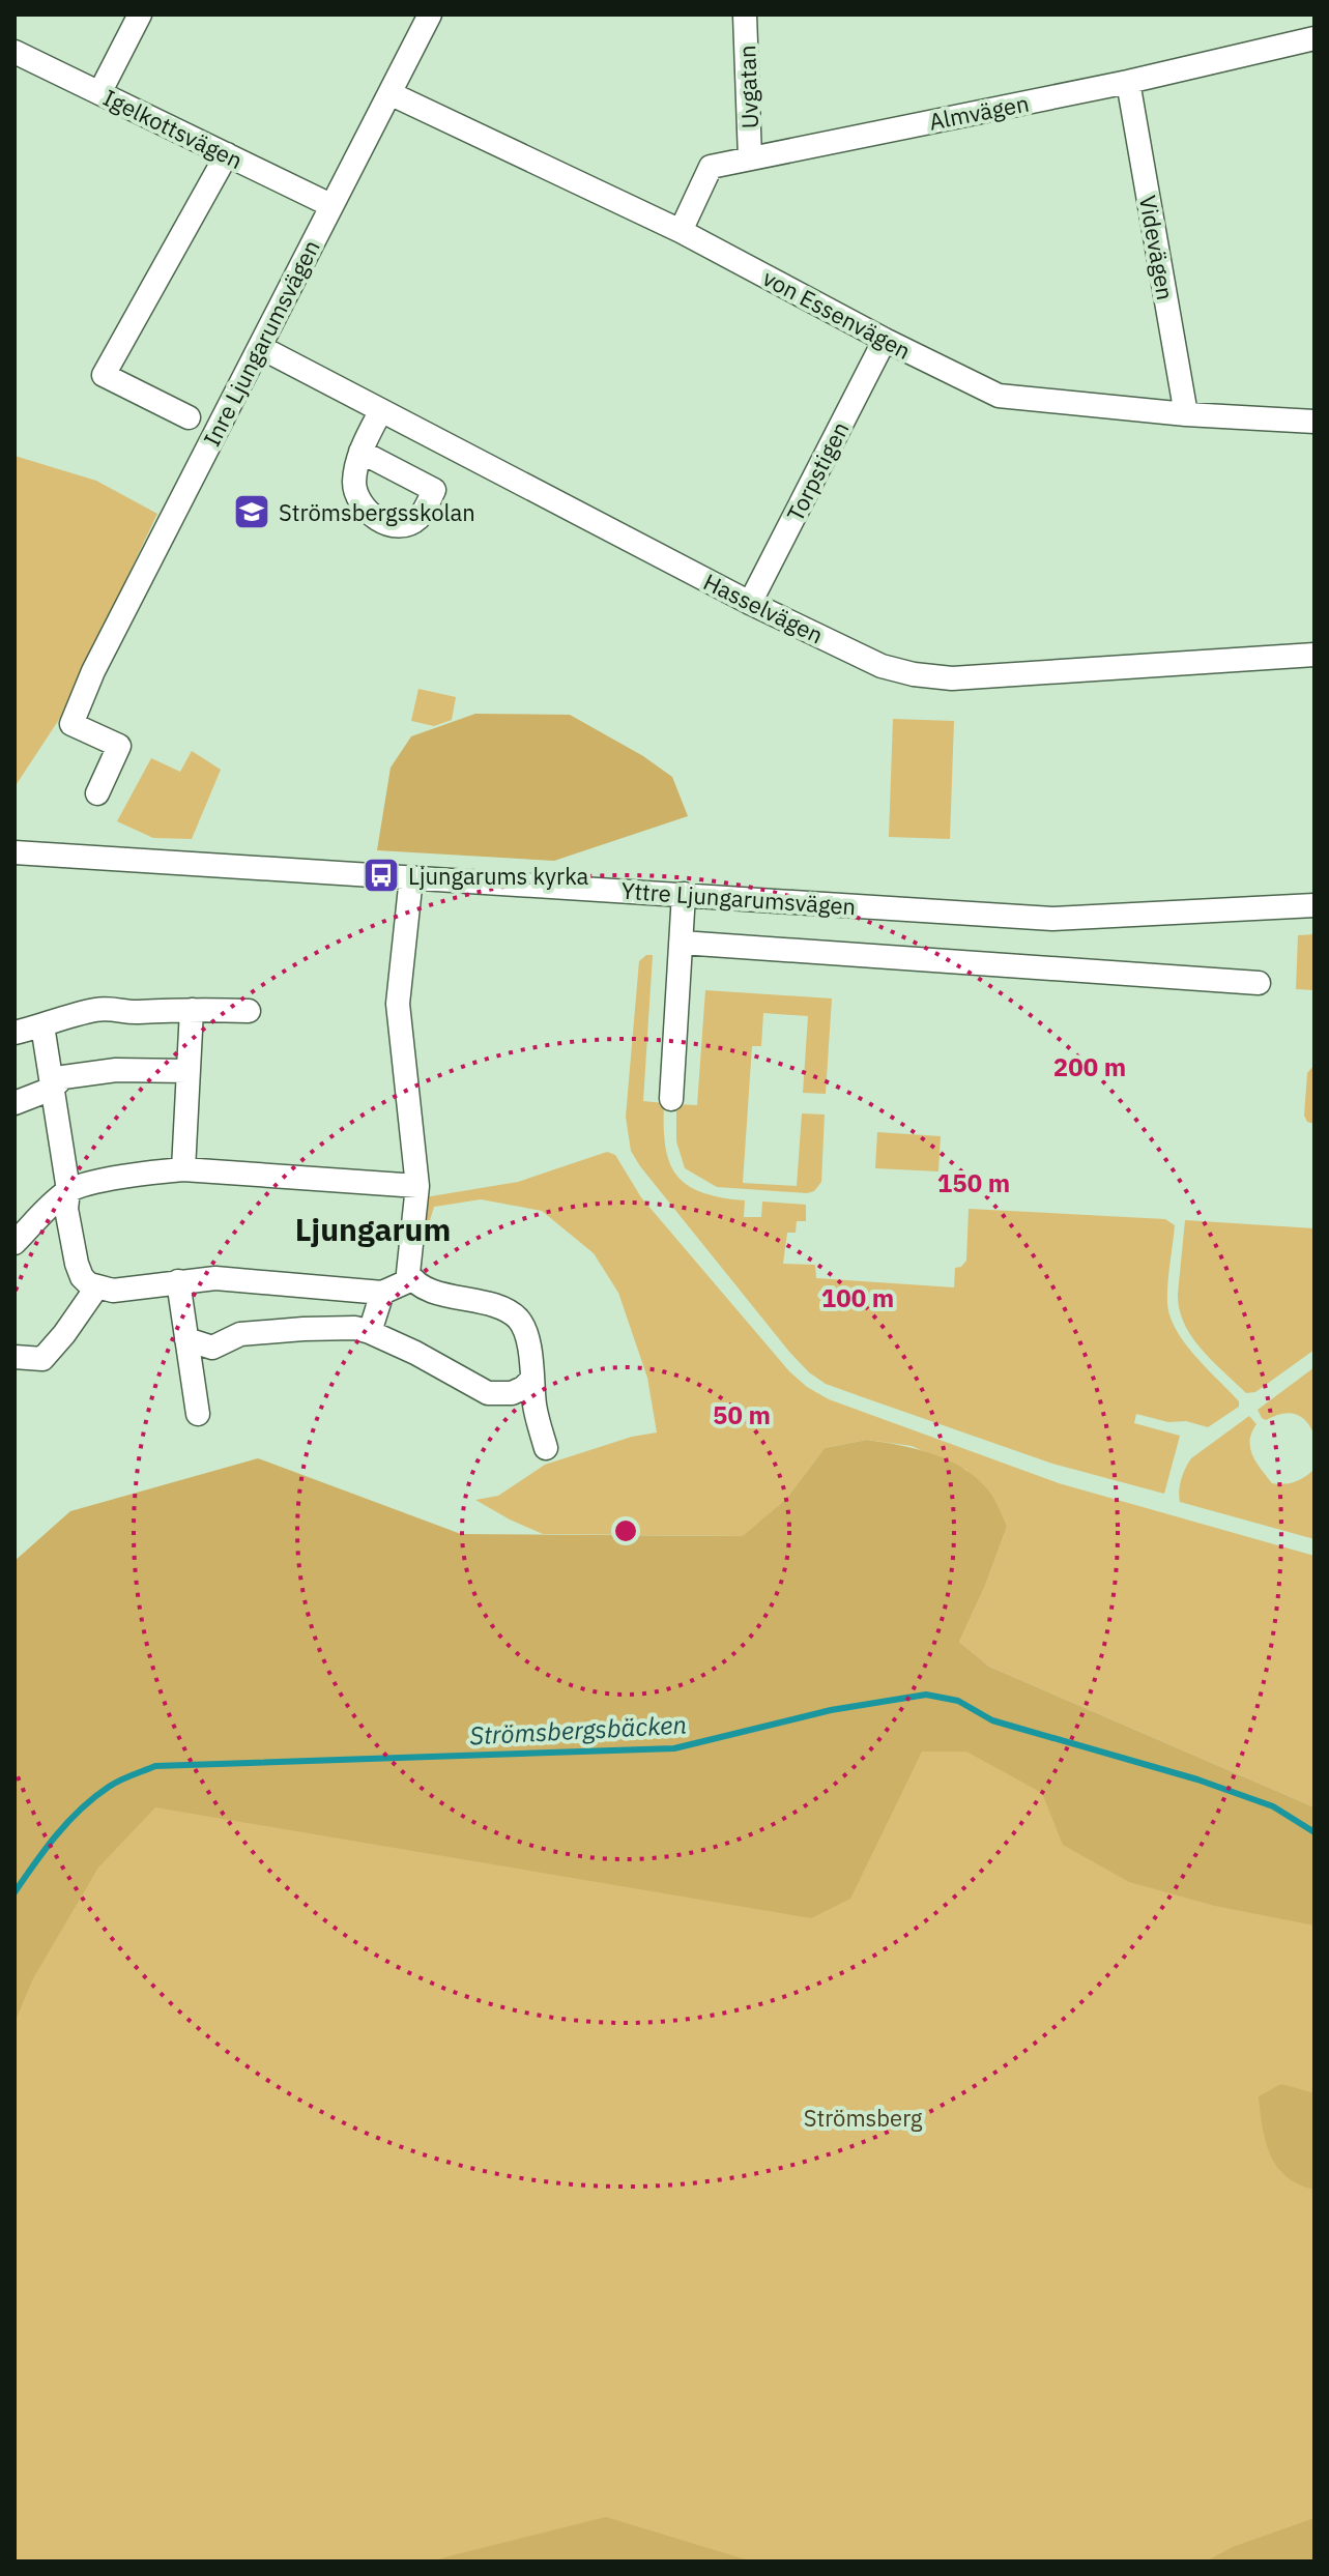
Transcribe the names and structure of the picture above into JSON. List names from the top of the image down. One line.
{"streets":{"street":["Uvgatan","Almvägen","Igelkottsvägen","Videvägen","von Essenvägen","Inre Ljungarumsvägen","Torpstigen","Hasselvägen","Yttre Ljungarumsvägen"]},"crossings":[["Uvgatan","Almvägen"],["Almvägen","Videvägen"],["Almvägen","von Essenvägen"],["Igelkottsvägen","Inre Ljungarumsvägen"],["Videvägen","von Essenvägen"],["von Essenvägen","Inre Ljungarumsvägen"],["von Essenvägen","Torpstigen"],["Inre Ljungarumsvägen","Hasselvägen"],["Torpstigen","Hasselvägen"]],"districts":["Ljungarum"],"water":["Strömsbergsbäcken"],"parks":["Strömsberg"],"places":{"school or university":["Strömsbergsskolan"],"bus stop":["Ljungarums kyrka"]},"rings":["200 m","150 m","100 m","50 m"]}
